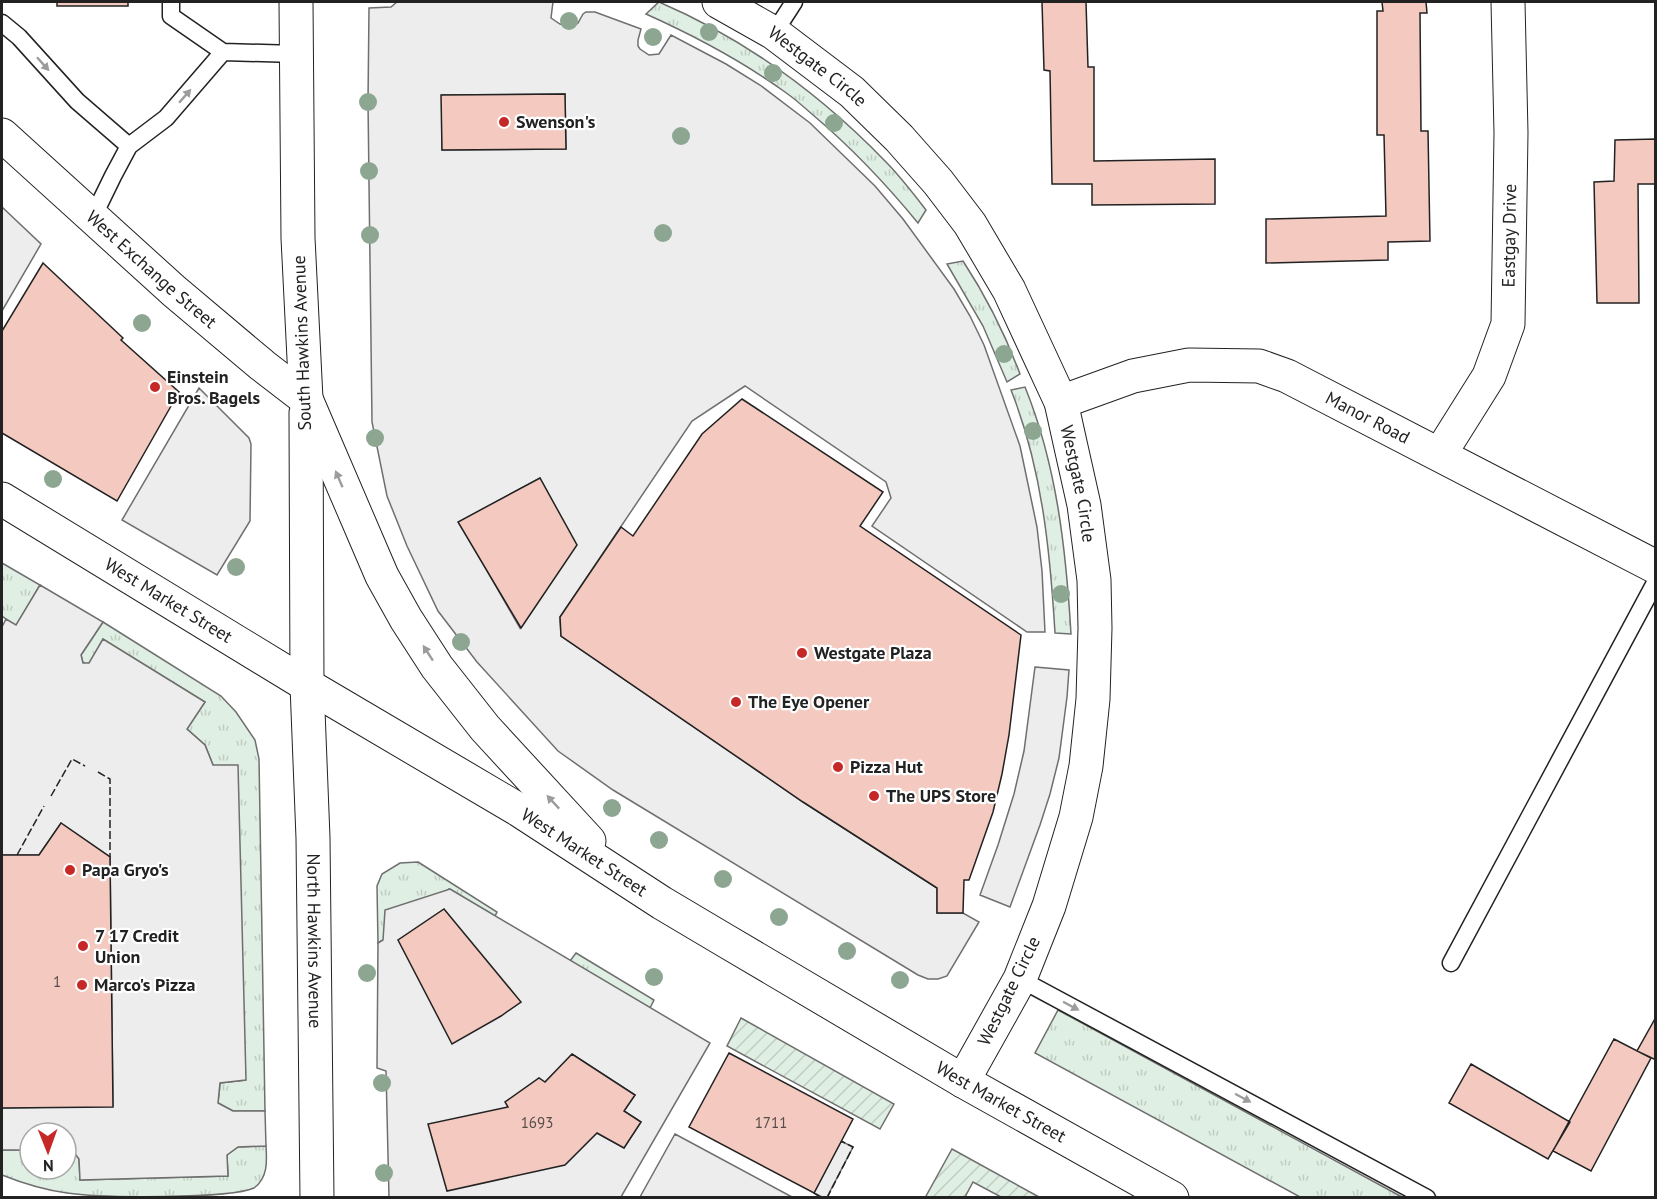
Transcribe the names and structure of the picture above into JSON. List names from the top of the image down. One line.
{"streets":{"main road":["Westgate Circle","Eastgay Drive","West Exchange Street","South Hawkins Avenue","Manor Road","West Market Street","North Hawkins Avenue"]},"crossings":[["Westgate Circle","Manor Road"],["Westgate Circle","West Market Street"],["Eastgay Drive","Manor Road"],["West Exchange Street","South Hawkins Avenue"],["South Hawkins Avenue","West Market Street"],["South Hawkins Avenue","North Hawkins Avenue"],["West Market Street","North Hawkins Avenue"]],"places":["Swenson's","Einstein Bros. Bagels","Westgate Plaza","The Eye Opener","Pizza Hut","The UPS Store","Papa Gryo's","7 17 Credit Union","Marco's Pizza"],"house_numbers":["1","1693","1711"],"north":"bottom"}
